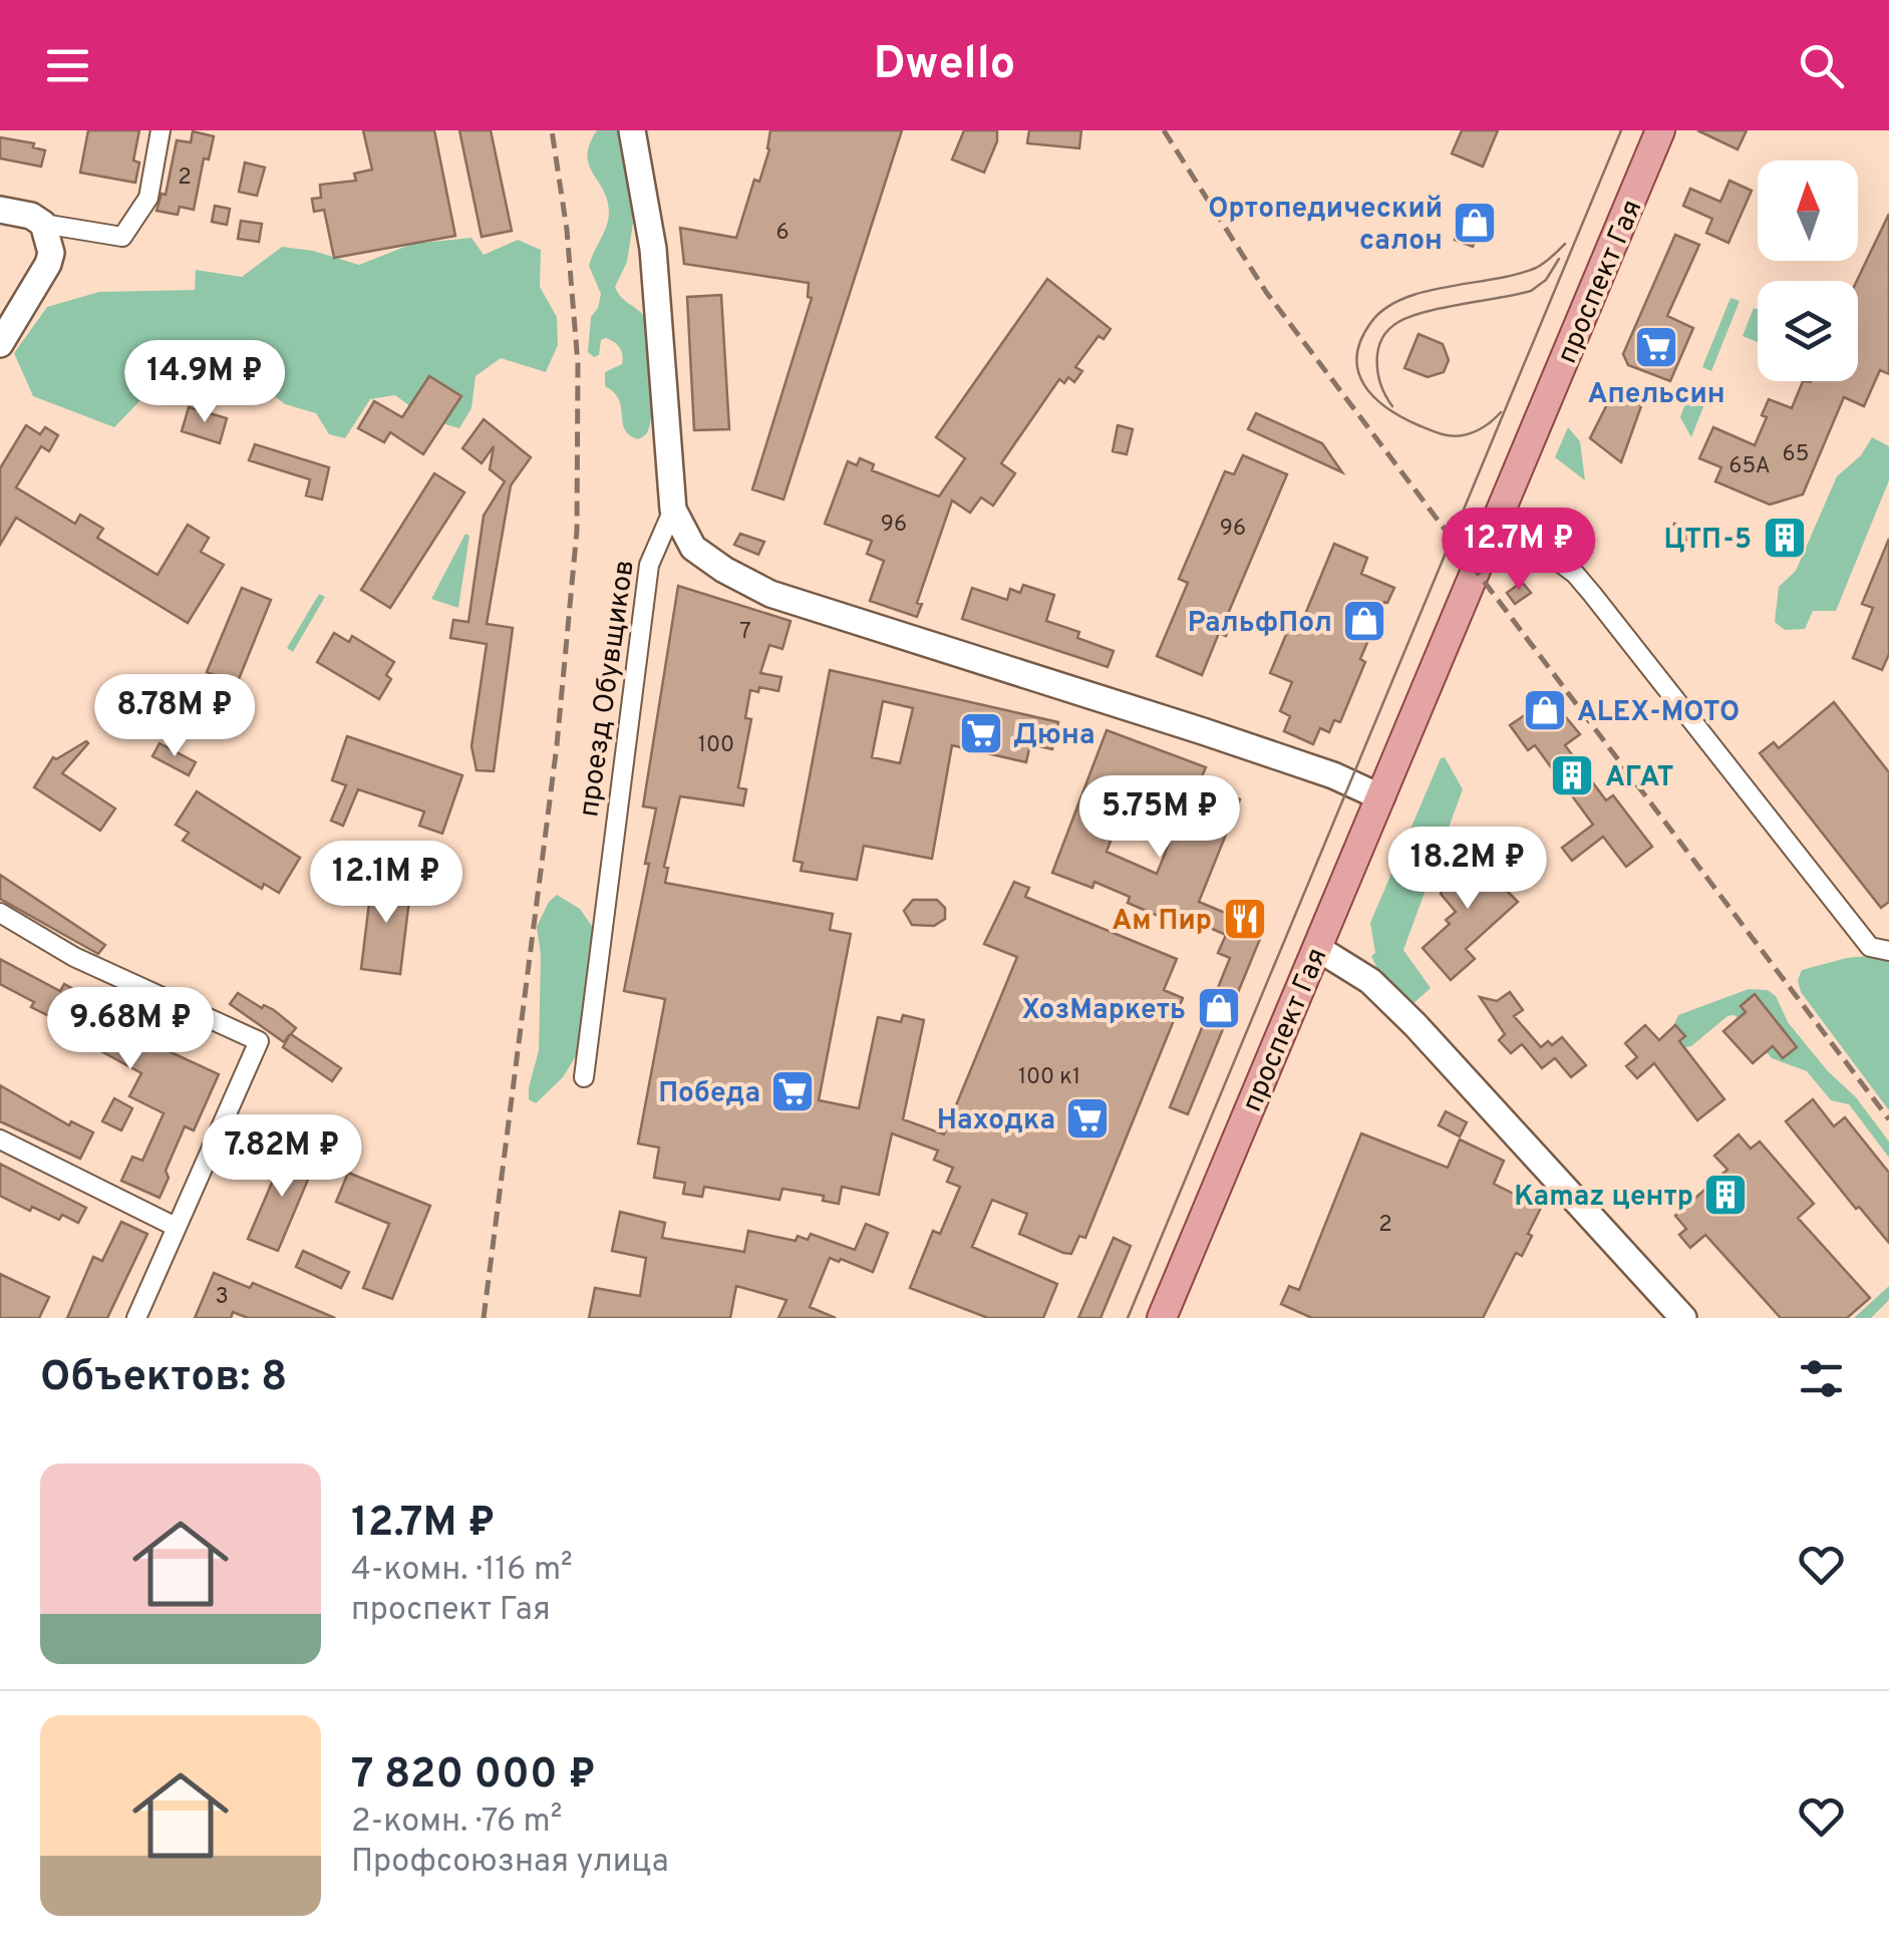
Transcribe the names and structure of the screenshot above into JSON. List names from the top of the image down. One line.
{"streets":{"main road":["проспект Гая"],"street":["проезд Обувщиков"]},"places":{"shop":["Ортопедический салон","РальфПол","ALEX-MOTO","ХозМаркеть"],"supermarket":["Апельсин","Дюна","Победа","Находка"],"building":["ЦТП-5","АГАТ","Kamaz центр"],"restaurant":["Ам Пир"]},"house_numbers":["2","6","65","65А","96","96","7","100","100 к1","2","3"],"north":"top","page":{"header":"Dwello","price":["14.9M ₽","12.7M ₽","8.78M ₽","5.75M ₽","18.2M ₽","12.1M ₽","9.68M ₽","7.82M ₽"],"heading":"Объектов: 8","list":[{"name":"12.7M ₽","note":"4-комн. · 116 m² · проспект Гая"},{"name":"7 820 000 ₽","note":"2-комн. · 76 m² · Профсоюзная улица"}]}}
